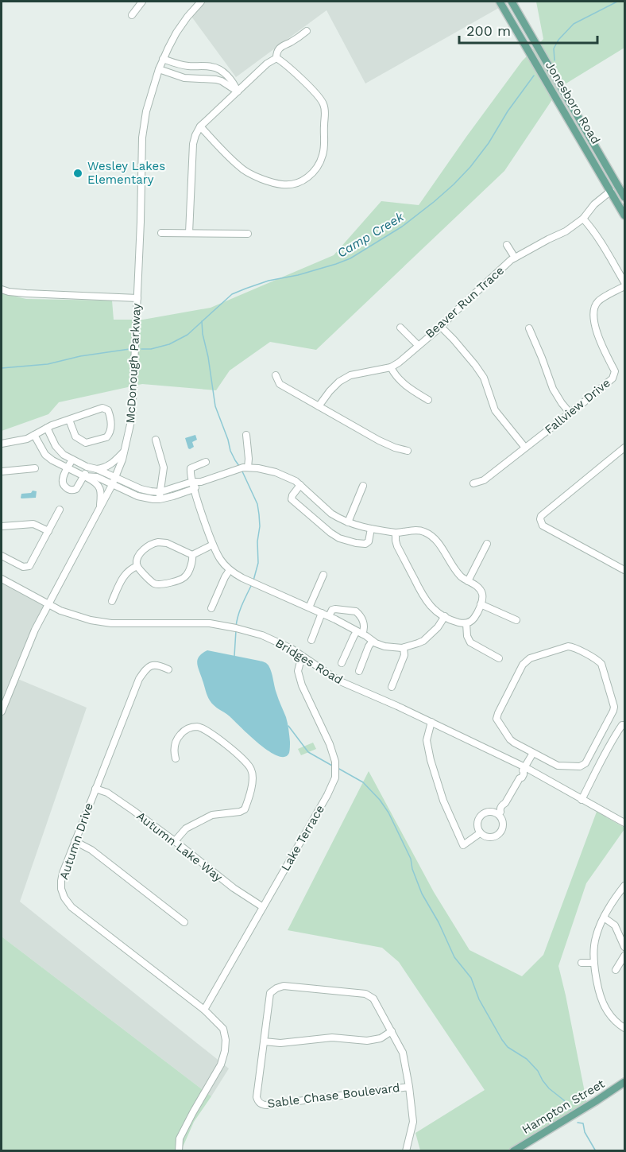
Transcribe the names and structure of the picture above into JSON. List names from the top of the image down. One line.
{"streets":{"main road":["Jonesboro Road","Hampton Street"],"street":["Beaver Run Trace","McDonough Parkway","Fallview Drive","Bridges Road","Lake Terrace","Autumn Drive","Autumn Lake Way","Sable Chase Boulevard"]},"crossings":[["Jonesboro Road","Beaver Run Trace"],["McDonough Parkway","Bridges Road"],["Bridges Road","Lake Terrace"],["Lake Terrace","Autumn Drive"],["Lake Terrace","Autumn Lake Way"],["Autumn Drive","Autumn Lake Way"]],"water":["Camp Creek"],"places":["Wesley Lakes Elementary"],"scale_bar":"200 m"}
